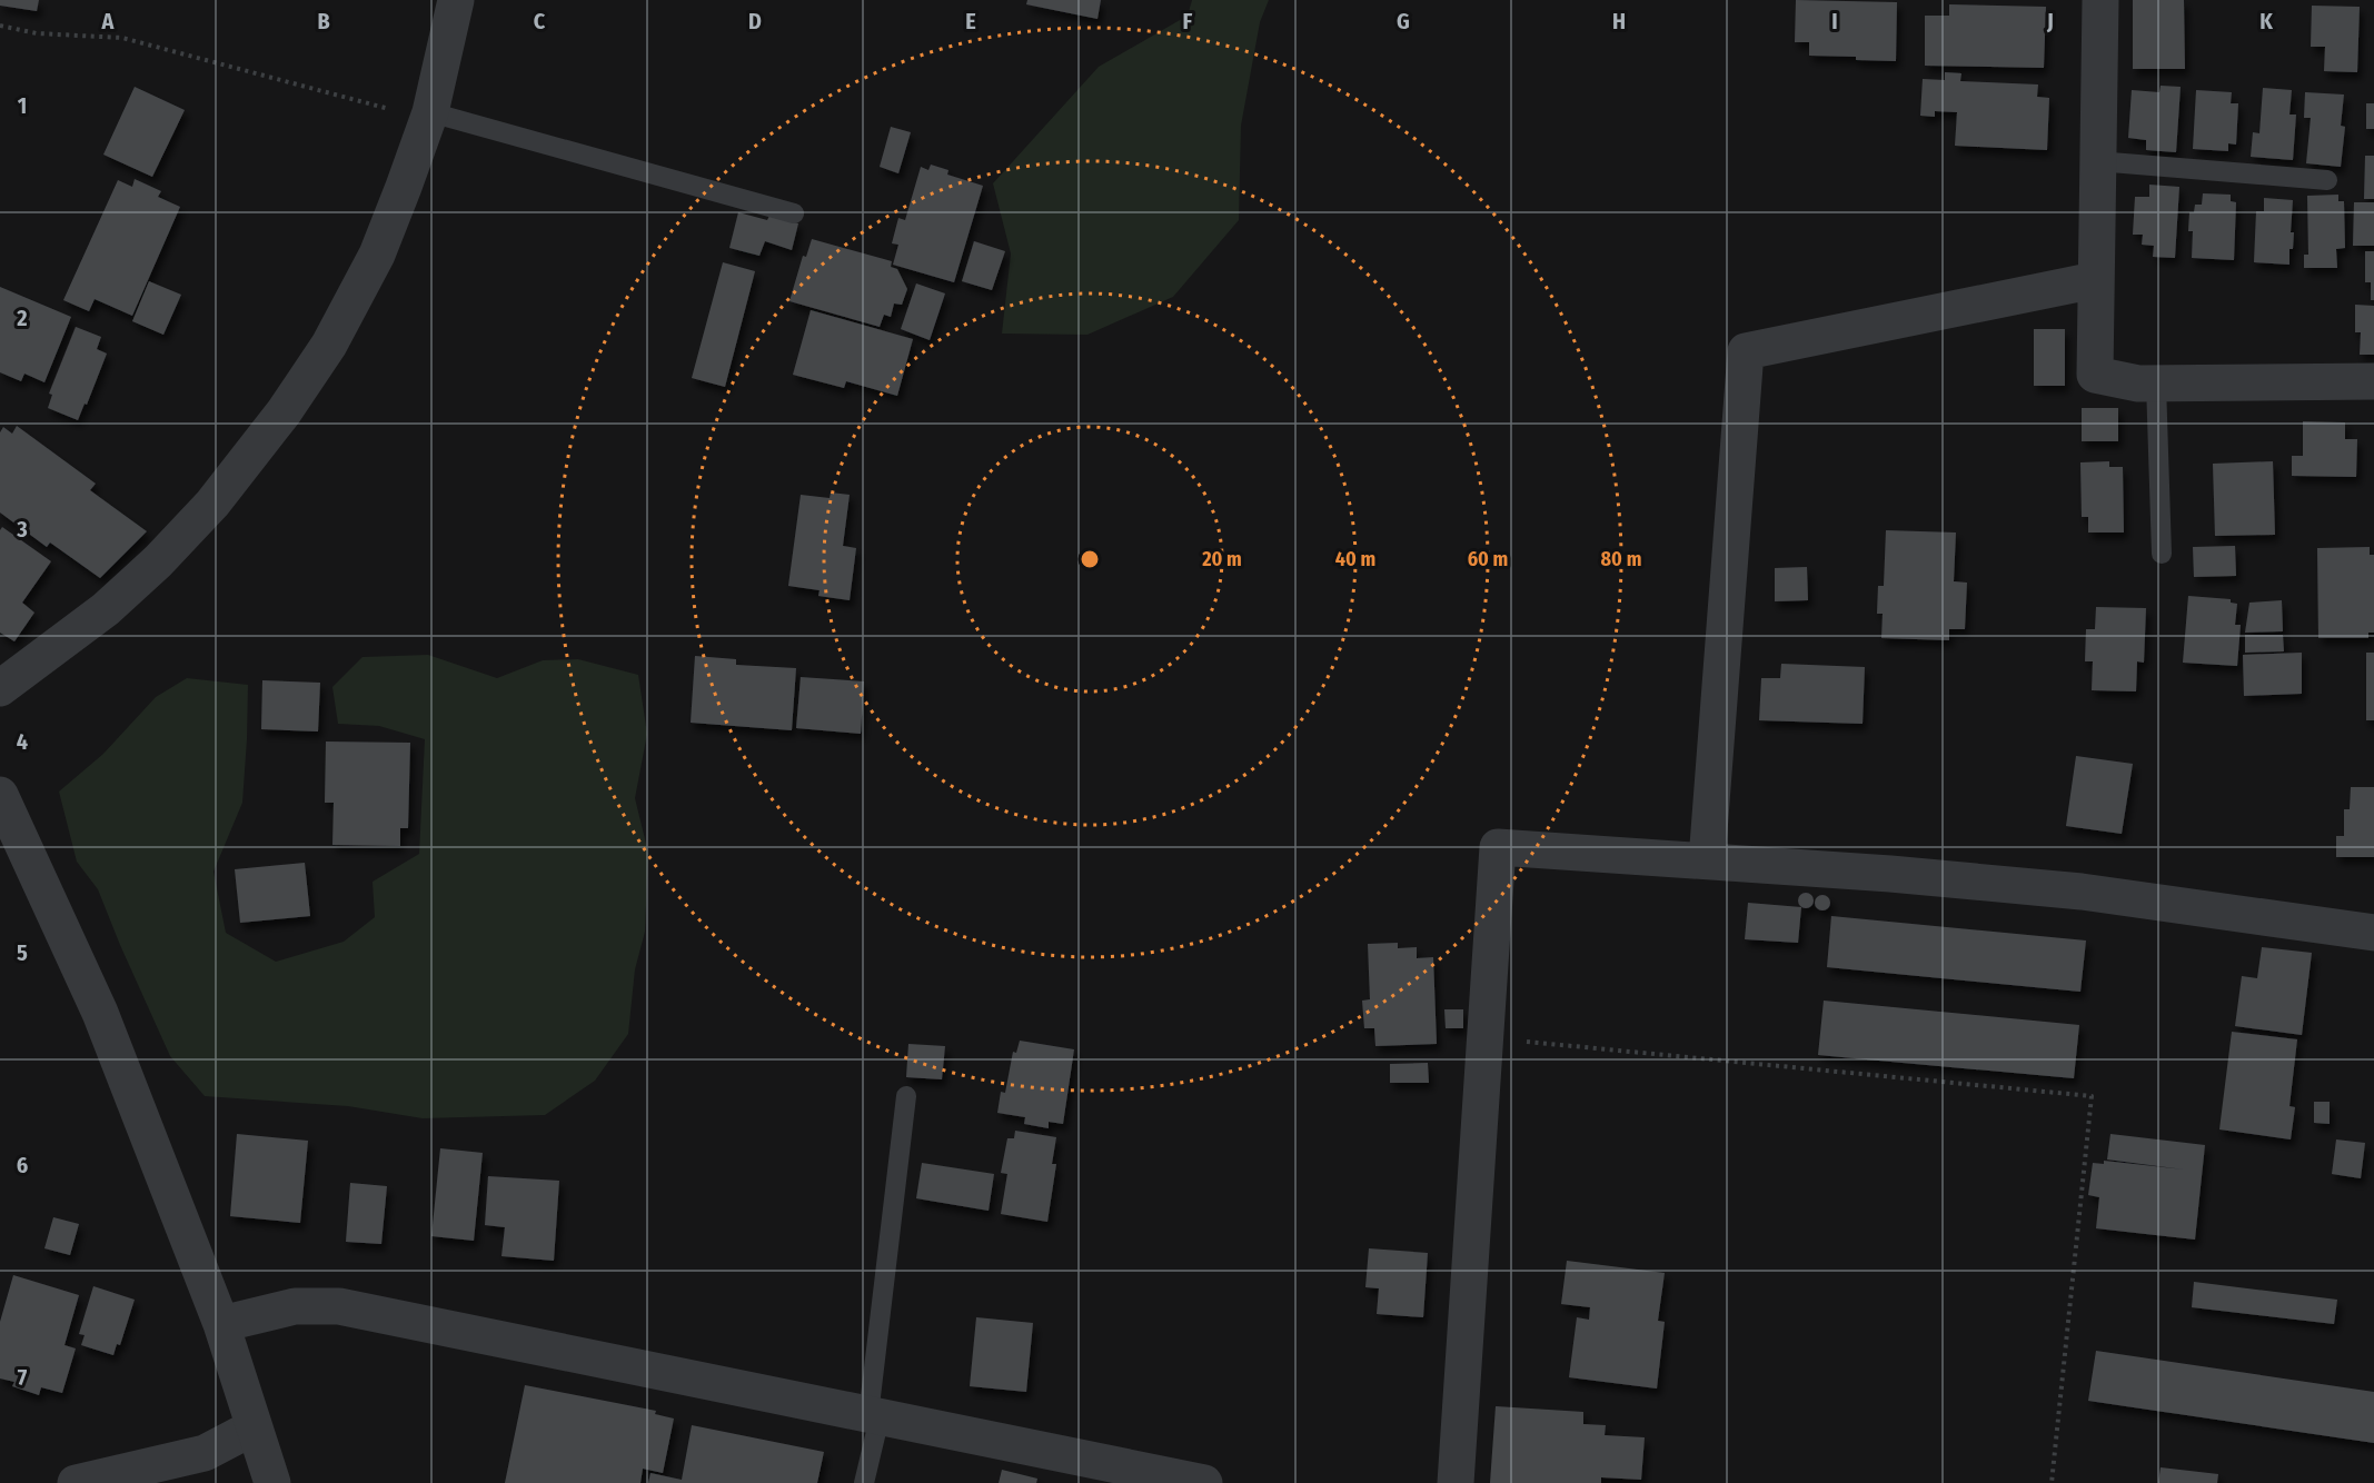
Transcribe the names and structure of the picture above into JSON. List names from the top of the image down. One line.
{"grid":{"columns":["A","B","C","D","E","F","G","H","I","J","K"],"rows":["1","2","3","4","5","6","7"]},"rings":["20 m","40 m","60 m","80 m"]}
